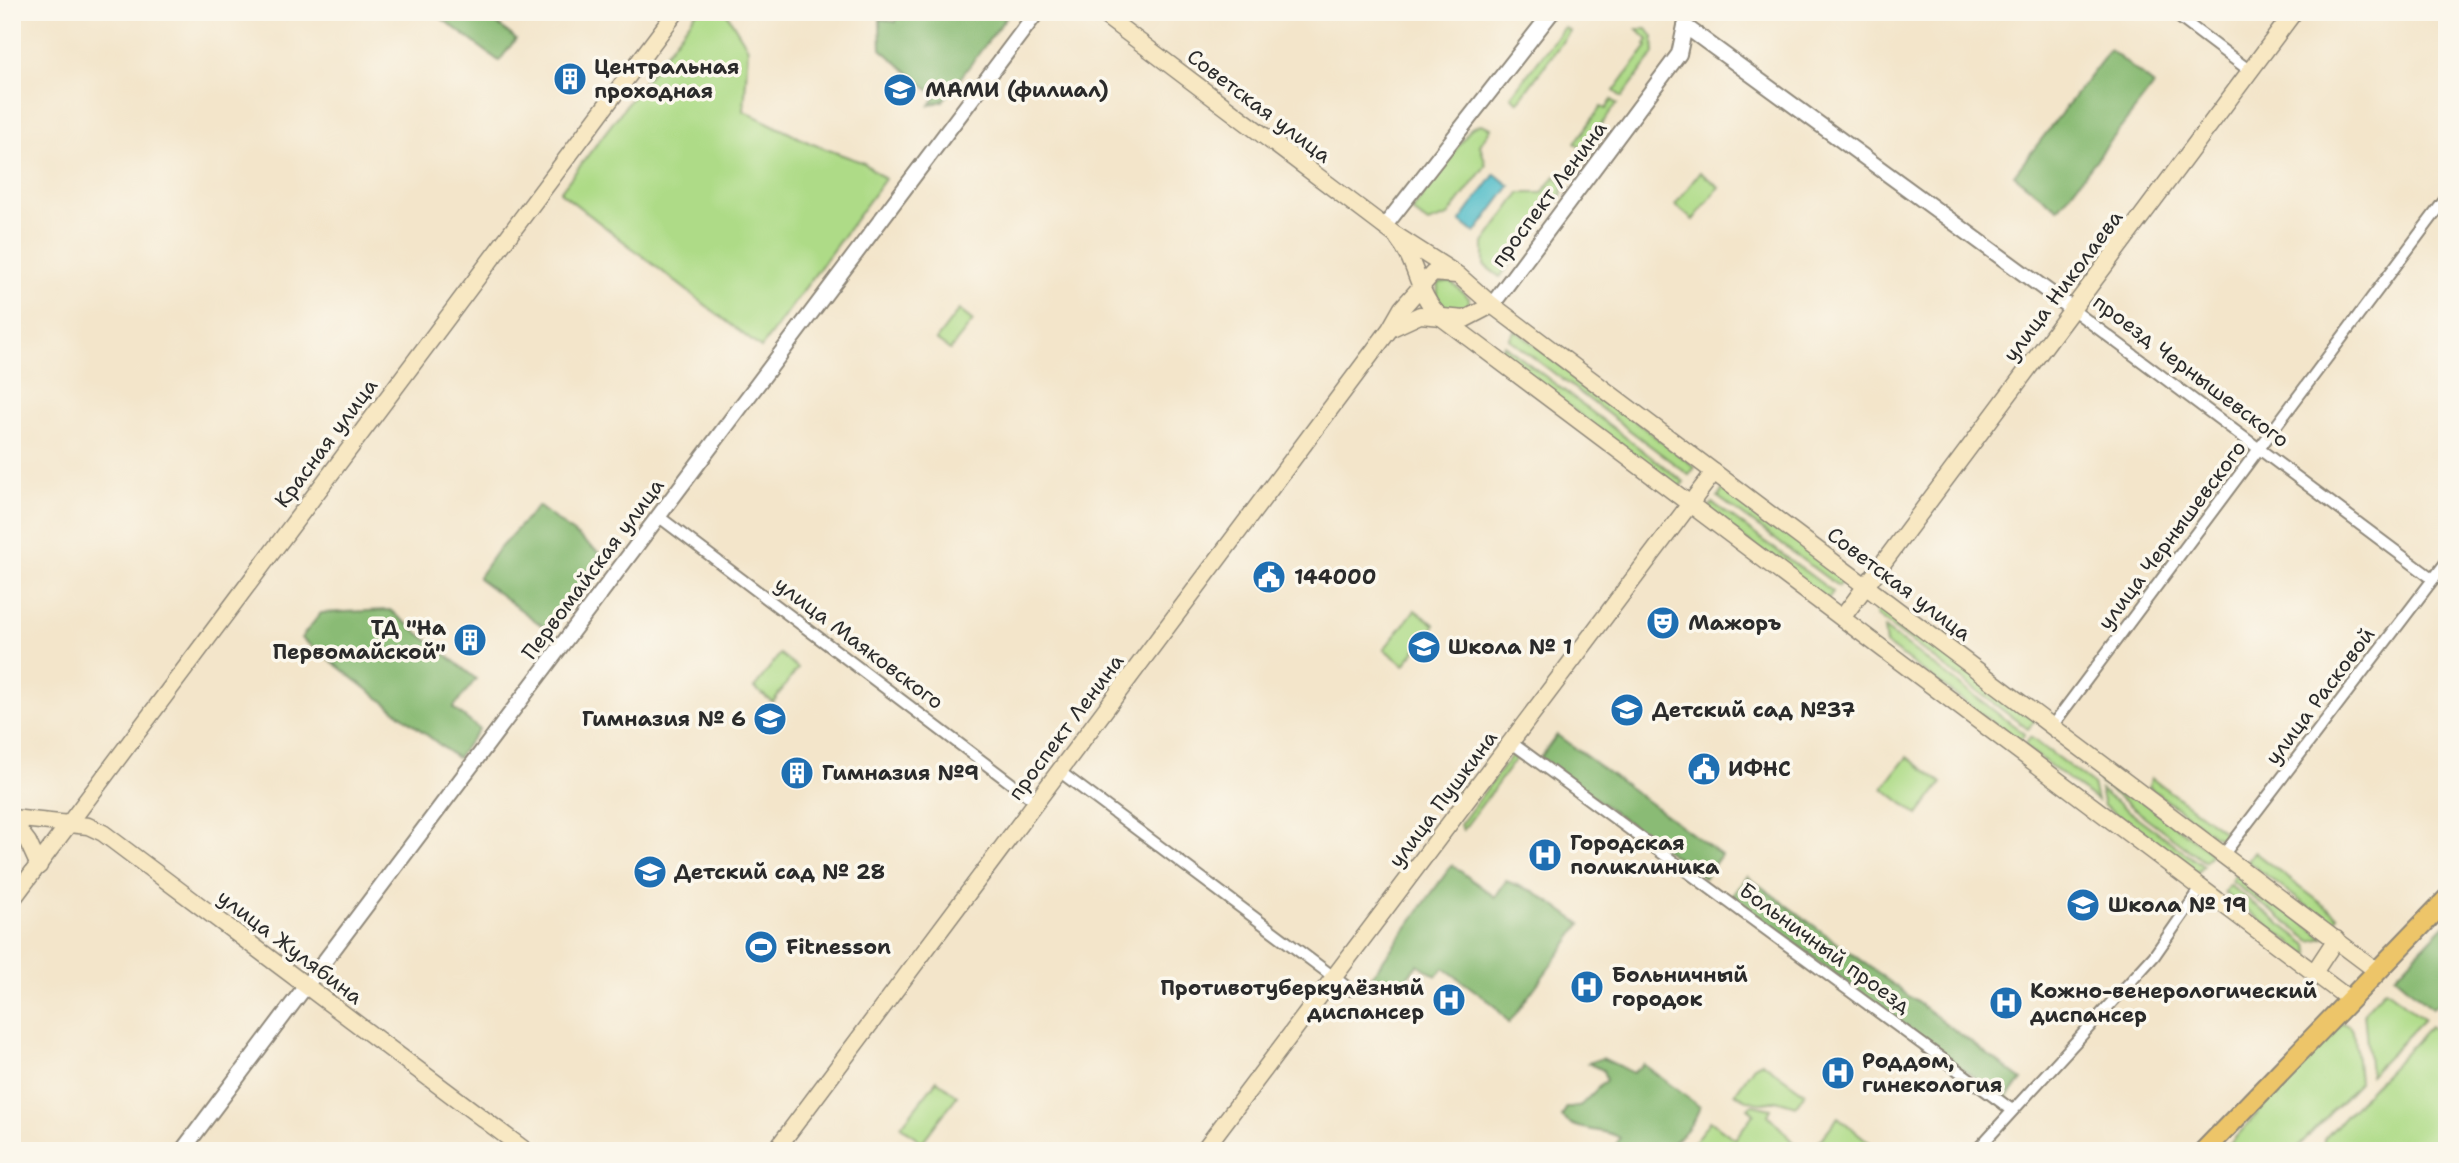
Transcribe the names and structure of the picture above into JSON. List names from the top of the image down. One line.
{"streets":{"main road":["Советская улица","проспект Ленина","улица Николаева","Красная улица","улица Пушкина","улица Жулябина"],"street":["проезд Чернышевского","улица Чернышевского","Первомайская улица","улица Маяковского","улица Расковой","Больничный проезд"]},"crossings":[["Советская улица","проспект Ленина"],["Советская улица","улица Николаева"],["Советская улица","улица Чернышевского"],["Советская улица","улица Расковой"],["Советская улица","улица Пушкина"],["проспект Ленина","проезд Чернышевского"],["проспект Ленина","улица Маяковского"],["улица Николаева","проезд Чернышевского"],["проезд Чернышевского","улица Чернышевского"],["проезд Чернышевского","улица Расковой"],["Красная улица","улица Жулябина"],["Первомайская улица","улица Маяковского"],["Первомайская улица","улица Жулябина"],["улица Пушкина","Больничный проезд"]],"places":{"building":["Центральная проходная","ТД \"На Первомайской\"","Гимназия №9"],"school or university":["МАМИ (филиал)","Школа № 1","Детский сад №37","Гимназия № 6","Детский сад № 28","Школа № 19"],"public building":["144000","ИФНС"],"theatre":["Мажоръ"],"hospital":["Городская поликлиника","Больничный городок","Противотуберкулёзный диспансер","Кожно-венерологический диспансер","Роддом, гинекология"],"sports":["Fitnesson"]}}
